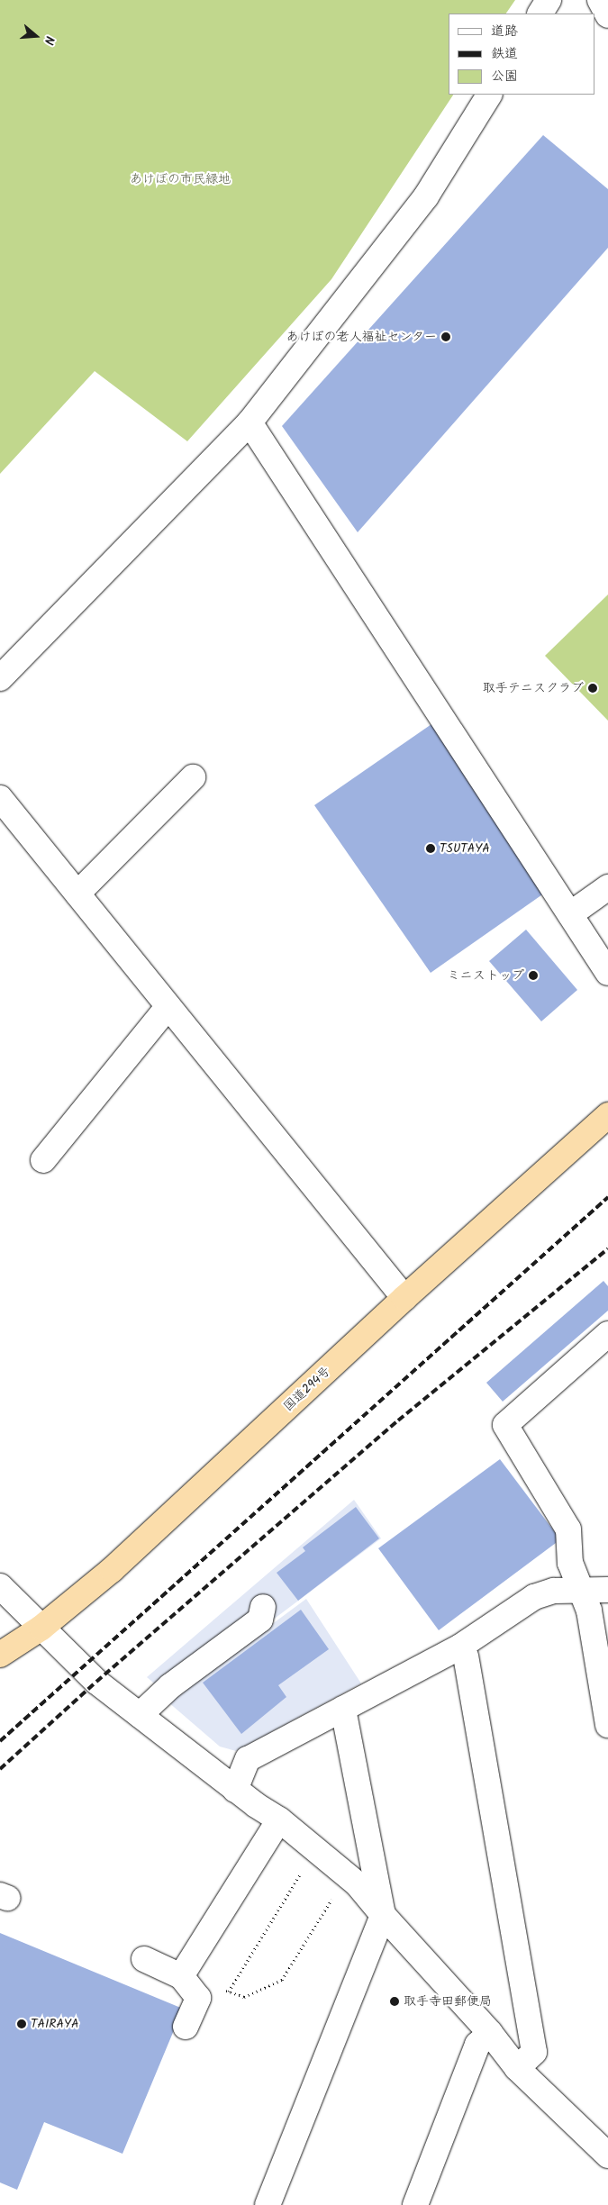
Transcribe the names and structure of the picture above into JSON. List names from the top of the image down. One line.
{"streets":{"highway":["国道294号"]},"parks":["あけぼの市民緑地"],"places":["あけぼの老人福祉センター","取手テニスクラブ","TSUTAYA","ミニストップ","取手寺田郵便局","TAIRAYA"],"legend":["道路","鉄道","公園"],"north":"right"}
